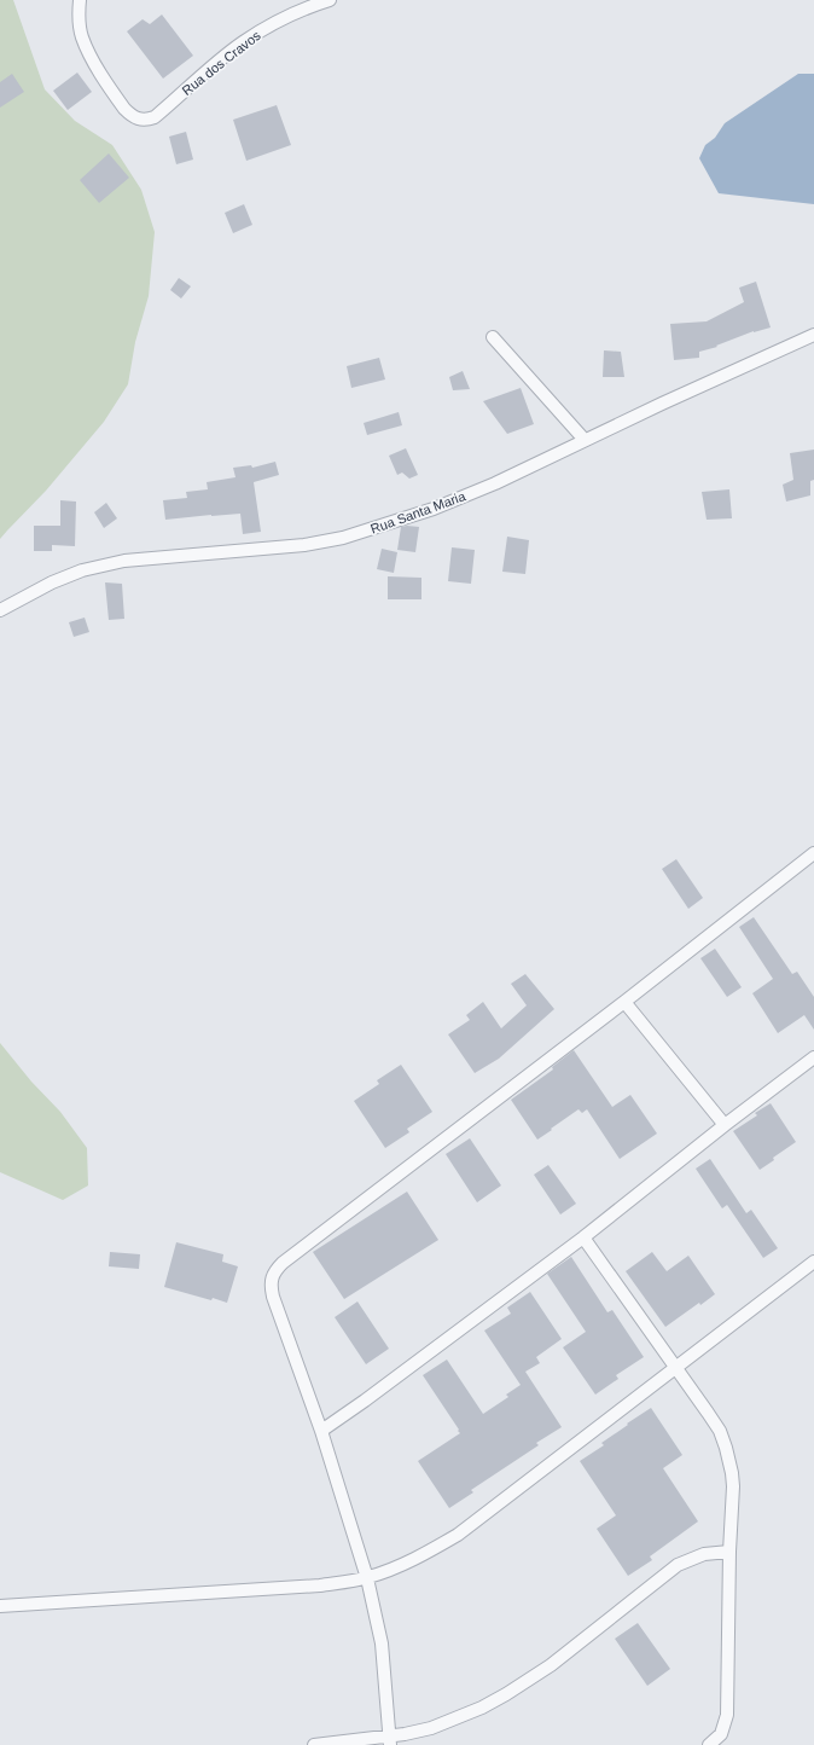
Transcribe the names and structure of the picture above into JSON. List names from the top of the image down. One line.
{"streets":{"street":["Rua dos Cravos","Rua Santa Maria"]}}
